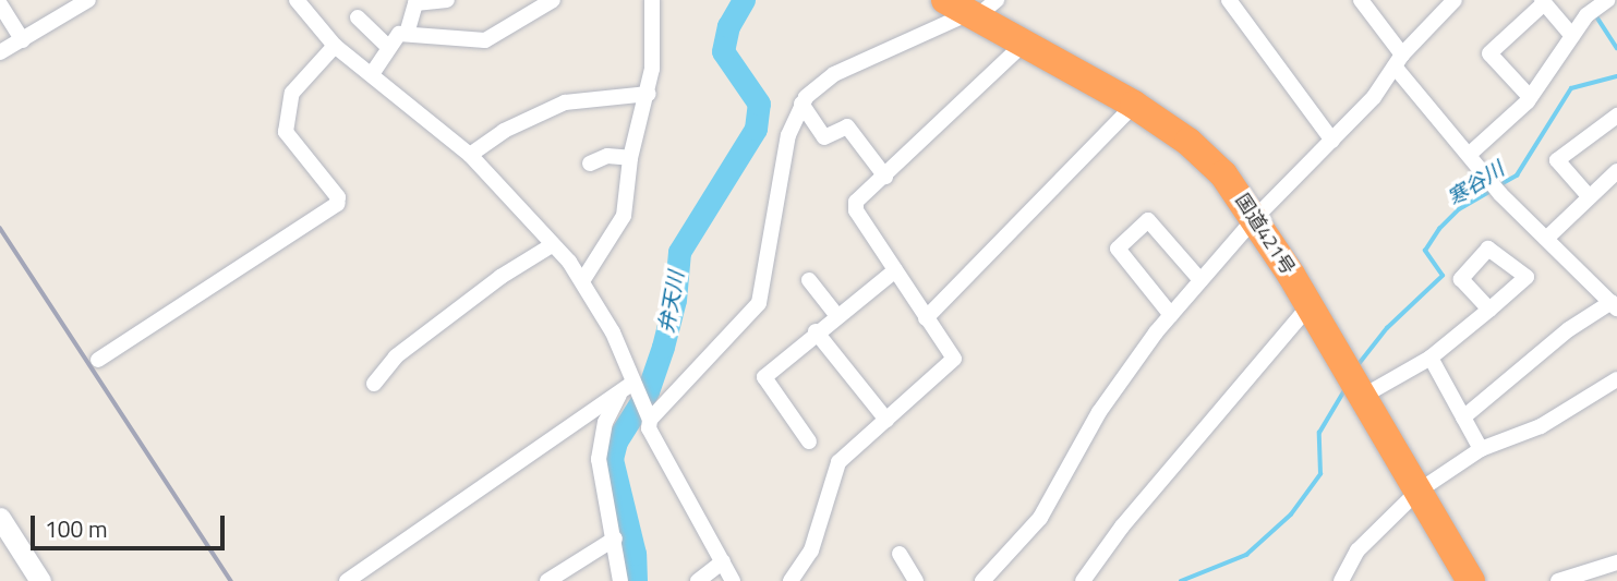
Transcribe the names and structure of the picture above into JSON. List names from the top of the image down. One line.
{"streets":{"highway":["国道421号"]},"water":["寒谷川","弁天川"],"scale_bar":"100 m"}
